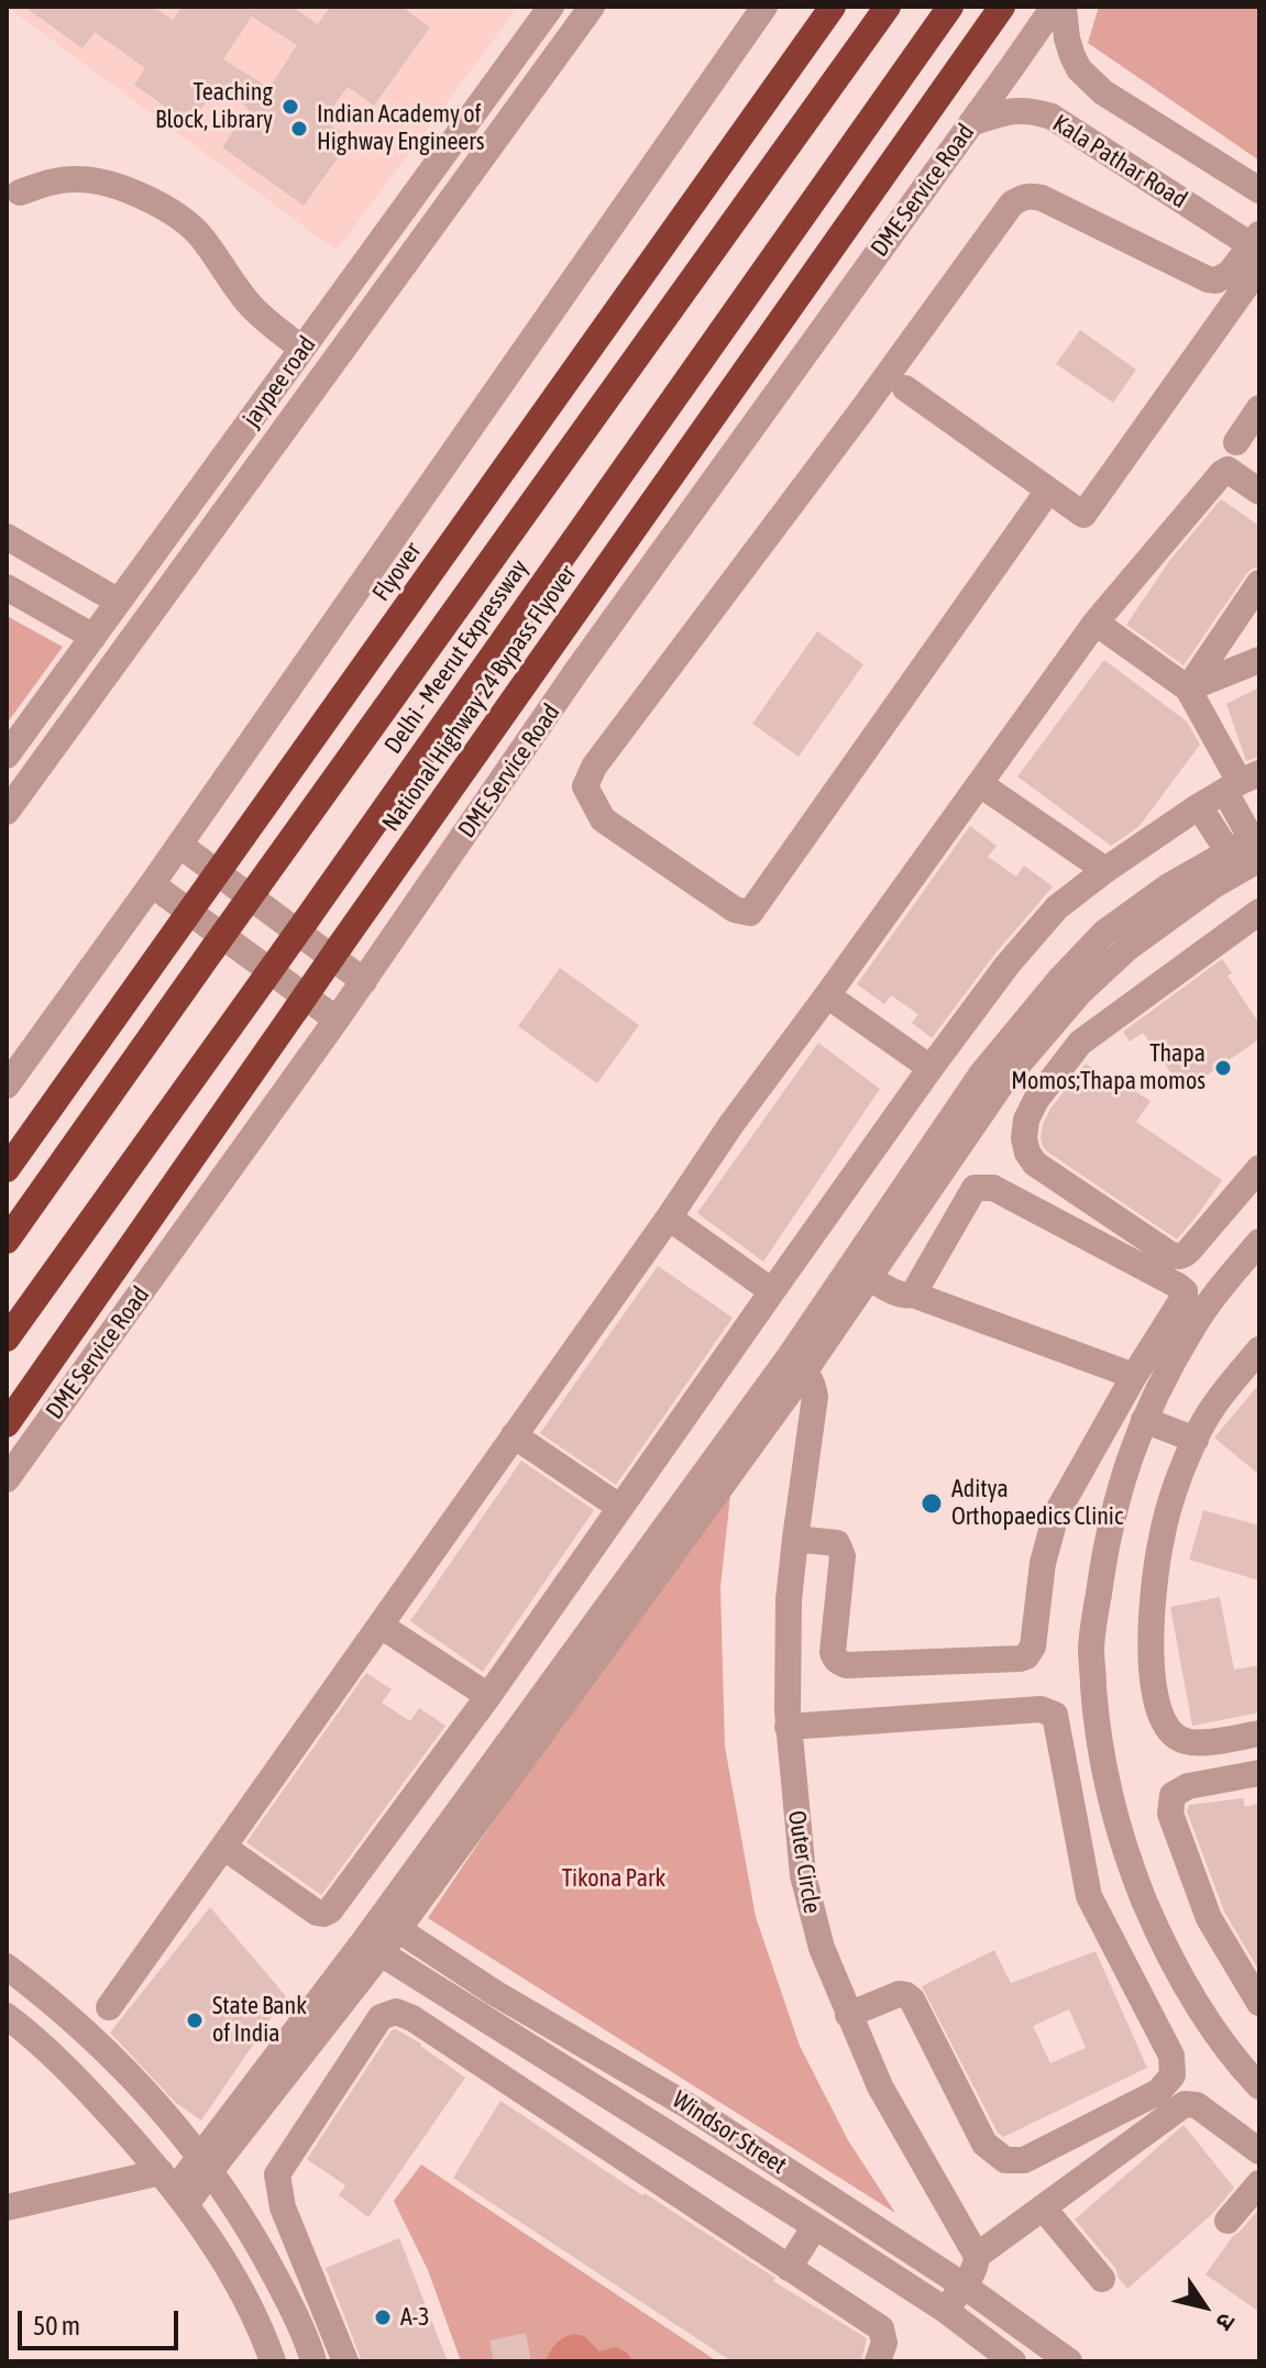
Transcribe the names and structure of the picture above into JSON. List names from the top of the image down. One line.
{"streets":{"highway":["Flyover","Delhi - Meerut Expressway","National Highway 24 Bypass Flyover"],"street":["Kala Pathar Road","DME Service Road","jaypee road","Outer Circle","Windsor Street"]},"crossings":[["Kala Pathar Road","DME Service Road"]],"parks":["Tikona Park"],"places":["Teaching Block, Library","Indian Academy of Highway Engineers","Thapa Momos;Thapa momos","Aditya Orthopaedics Clinic","State Bank of India","A-3"],"scale_bar":"50 m","north":"bottom right"}
